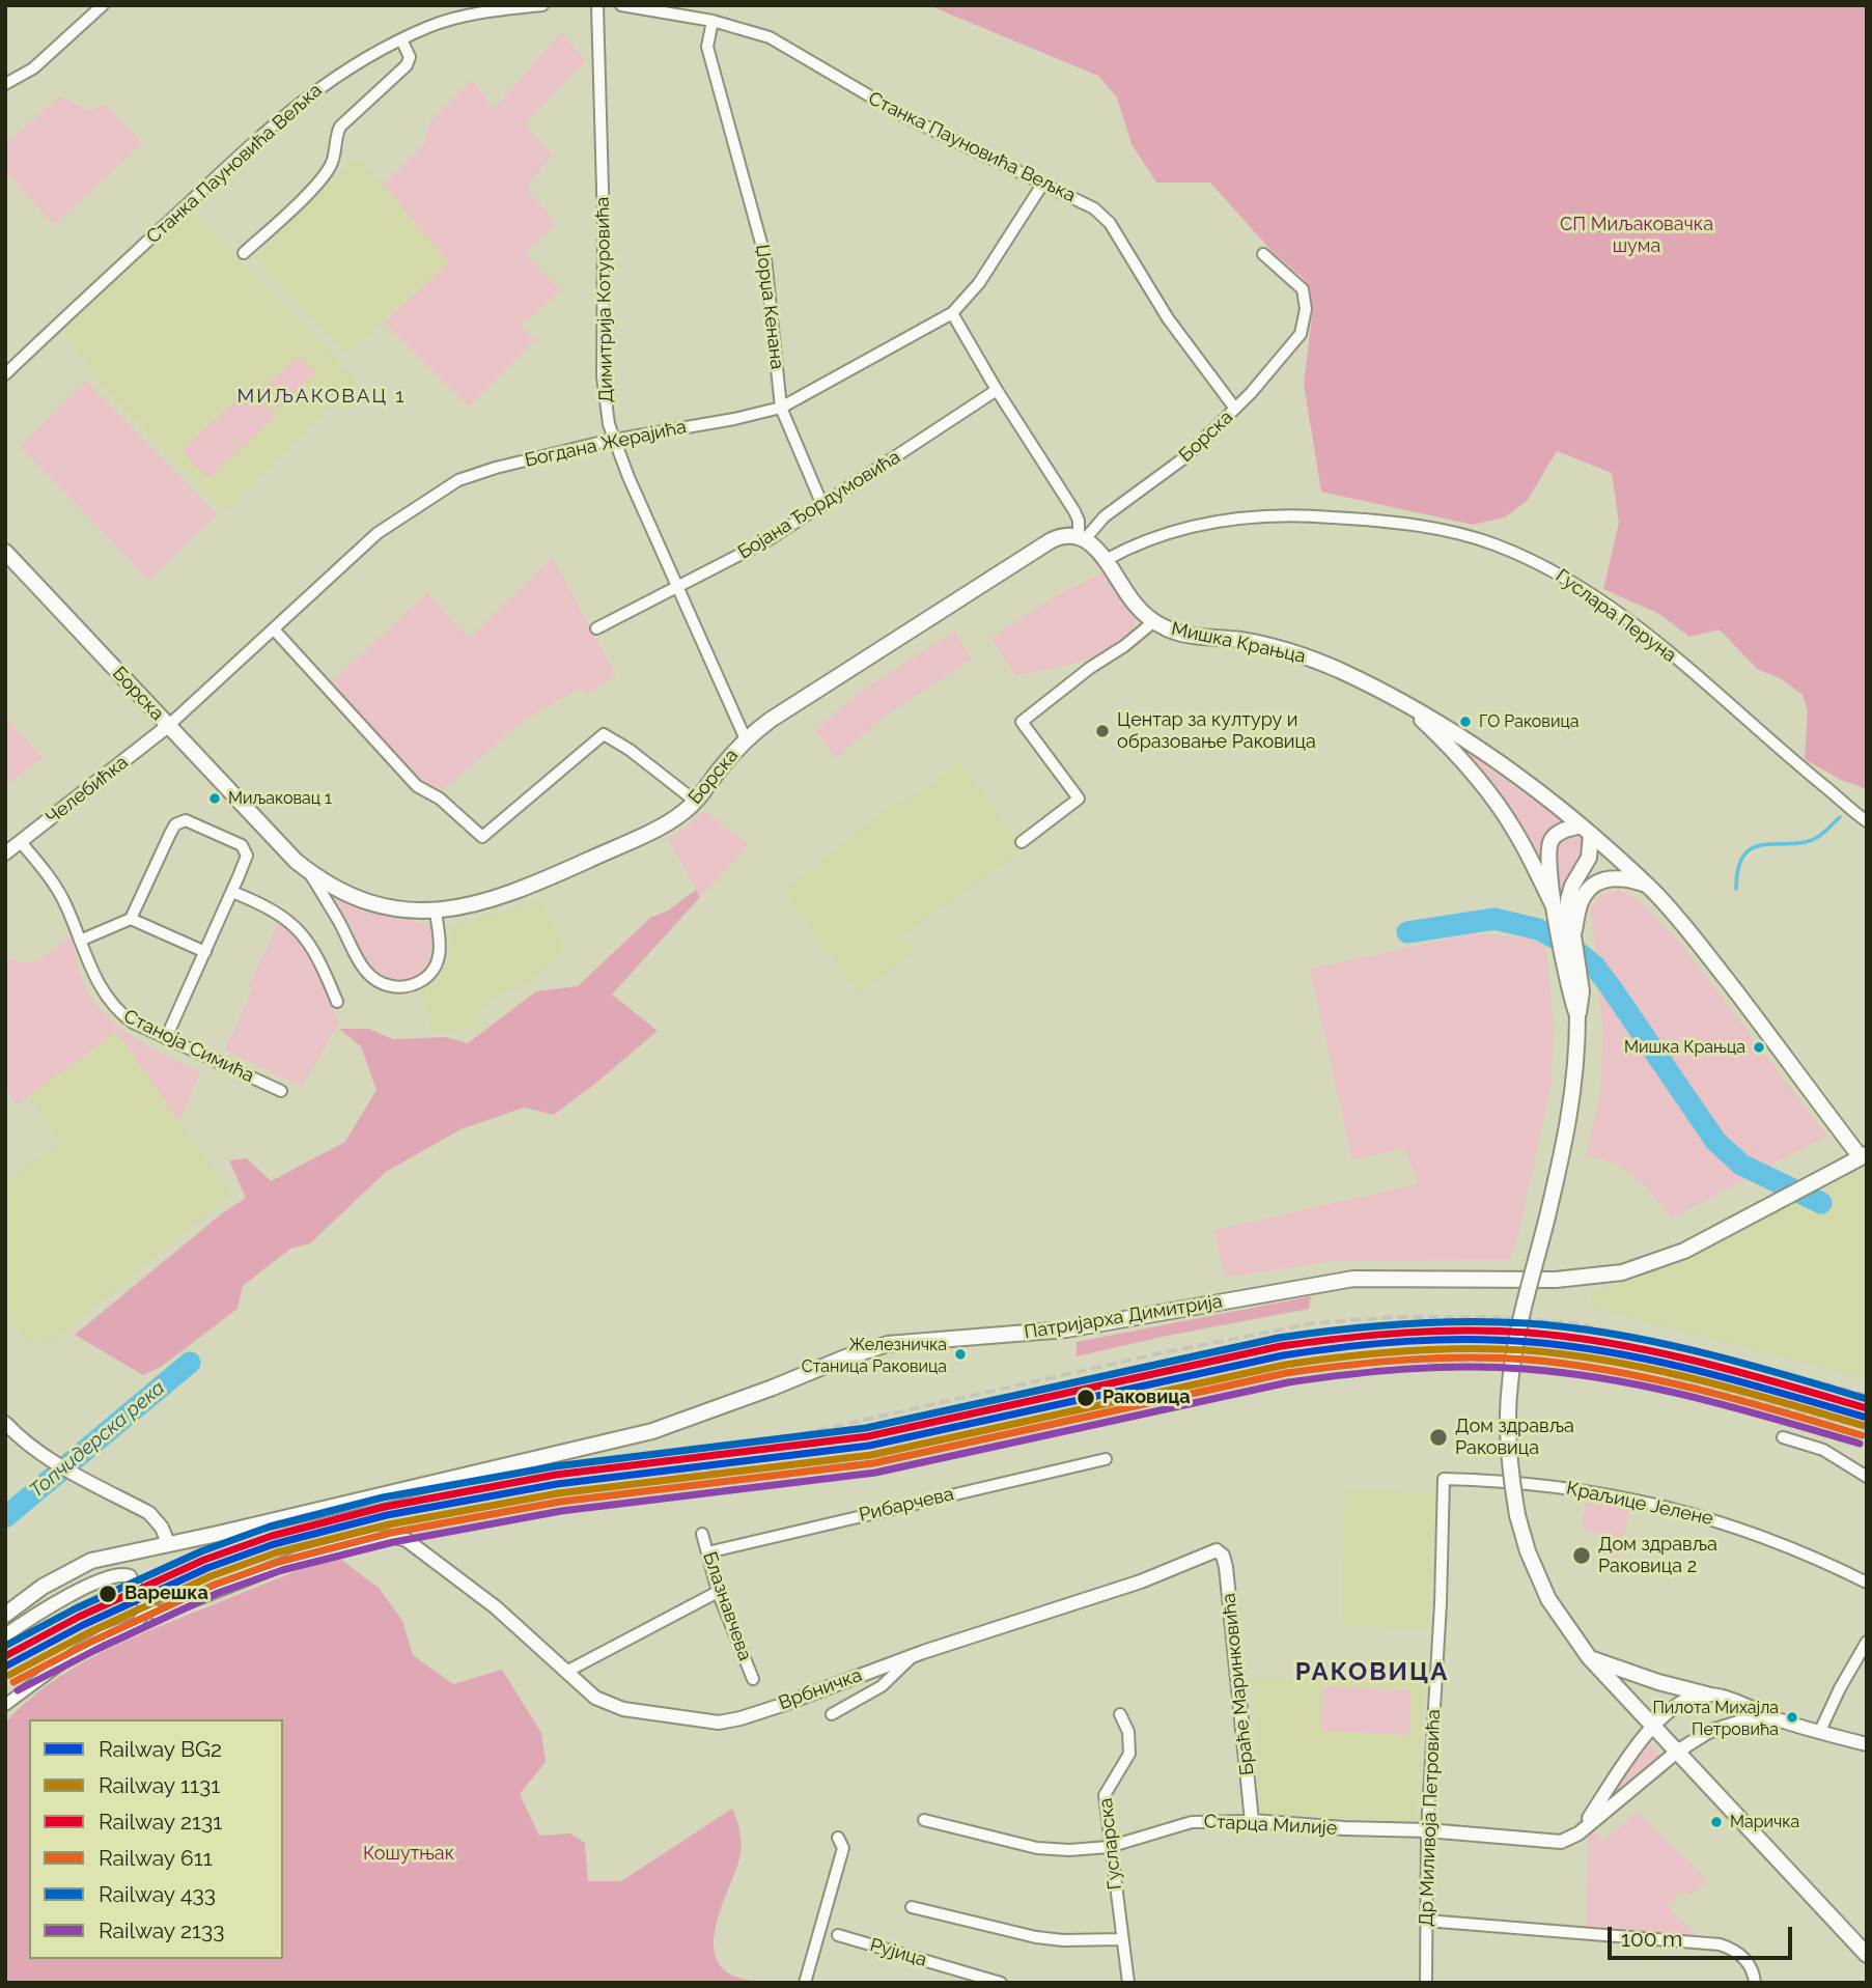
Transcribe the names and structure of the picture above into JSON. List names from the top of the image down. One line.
{"streets":{"main road":["Борска","Мишка Крањца","Патријарха Димитрија"],"street":["Станка Пауновића Вељка","Димитрија Котуровића","Џорџа Кенана","Богдана Жерајића","Бојана Ђордумовића","Гуслара Перуна","Челебићка","Станоја Симића","Краљице Јелене","Рибарчева","Блазнавчева","Браће Маринковића","Врбничка","Др Миливоја Петровића","Старца Милије","Гусларска","Рујица"]},"crossings":[["Станка Пауновића Вељка","Џорџа Кенана"],["Станка Пауновића Вељка","Борска"],["Станка Пауновића Вељка","Богдана Жерајића"],["Димитрија Котуровића","Борска"],["Димитрија Котуровића","Богдана Жерајића"],["Димитрија Котуровића","Бојана Ђордумовића"],["Џорџа Кенана","Богдана Жерајића"],["Џорџа Кенана","Бојана Ђордумовића"],["Борска","Богдана Жерајића"],["Борска","Мишка Крањца"],["Борска","Челебићка"],["Богдана Жерајића","Мишка Крањца"],["Богдана Жерајића","Челебићка"],["Бојана Ђордумовића","Мишка Крањца"],["Гуслара Перуна","Мишка Крањца"],["Мишка Крањца","Патријарха Димитрија"],["Челебићка","Станоја Симића"],["Краљице Јелене","Др Миливоја Петровића"],["Рибарчева","Блазнавчева"],["Браће Маринковића","Врбничка"],["Браће Маринковића","Старца Милије"],["Др Миливоја Петровића","Старца Милије"],["Старца Милије","Гусларска"]],"districts":["МИЉАКОВАЦ 1","РАКОВИЦА"],"water":["Топчидерска река"],"parks":["СП Миљаковачка шума","Кошутњак"],"places":["ГО Раковица","Центар за културу и образовање Раковица","Миљаковац 1","Мишка Крањца","Железничка Станица Раковица","Раковица","Дом здравља Раковица","Дом здравља Раковица 2","Варешка","Пилота Михајла Петровића","Маричка"],"lines":["rail line 433","rail line 2131","rail line BG2","rail line 1131","rail line 611","rail line 2133"],"legend":["Railway BG2","Railway 1131","Railway 2131","Railway 611","Railway 433","Railway 2133"],"scale_bar":"100 m"}
